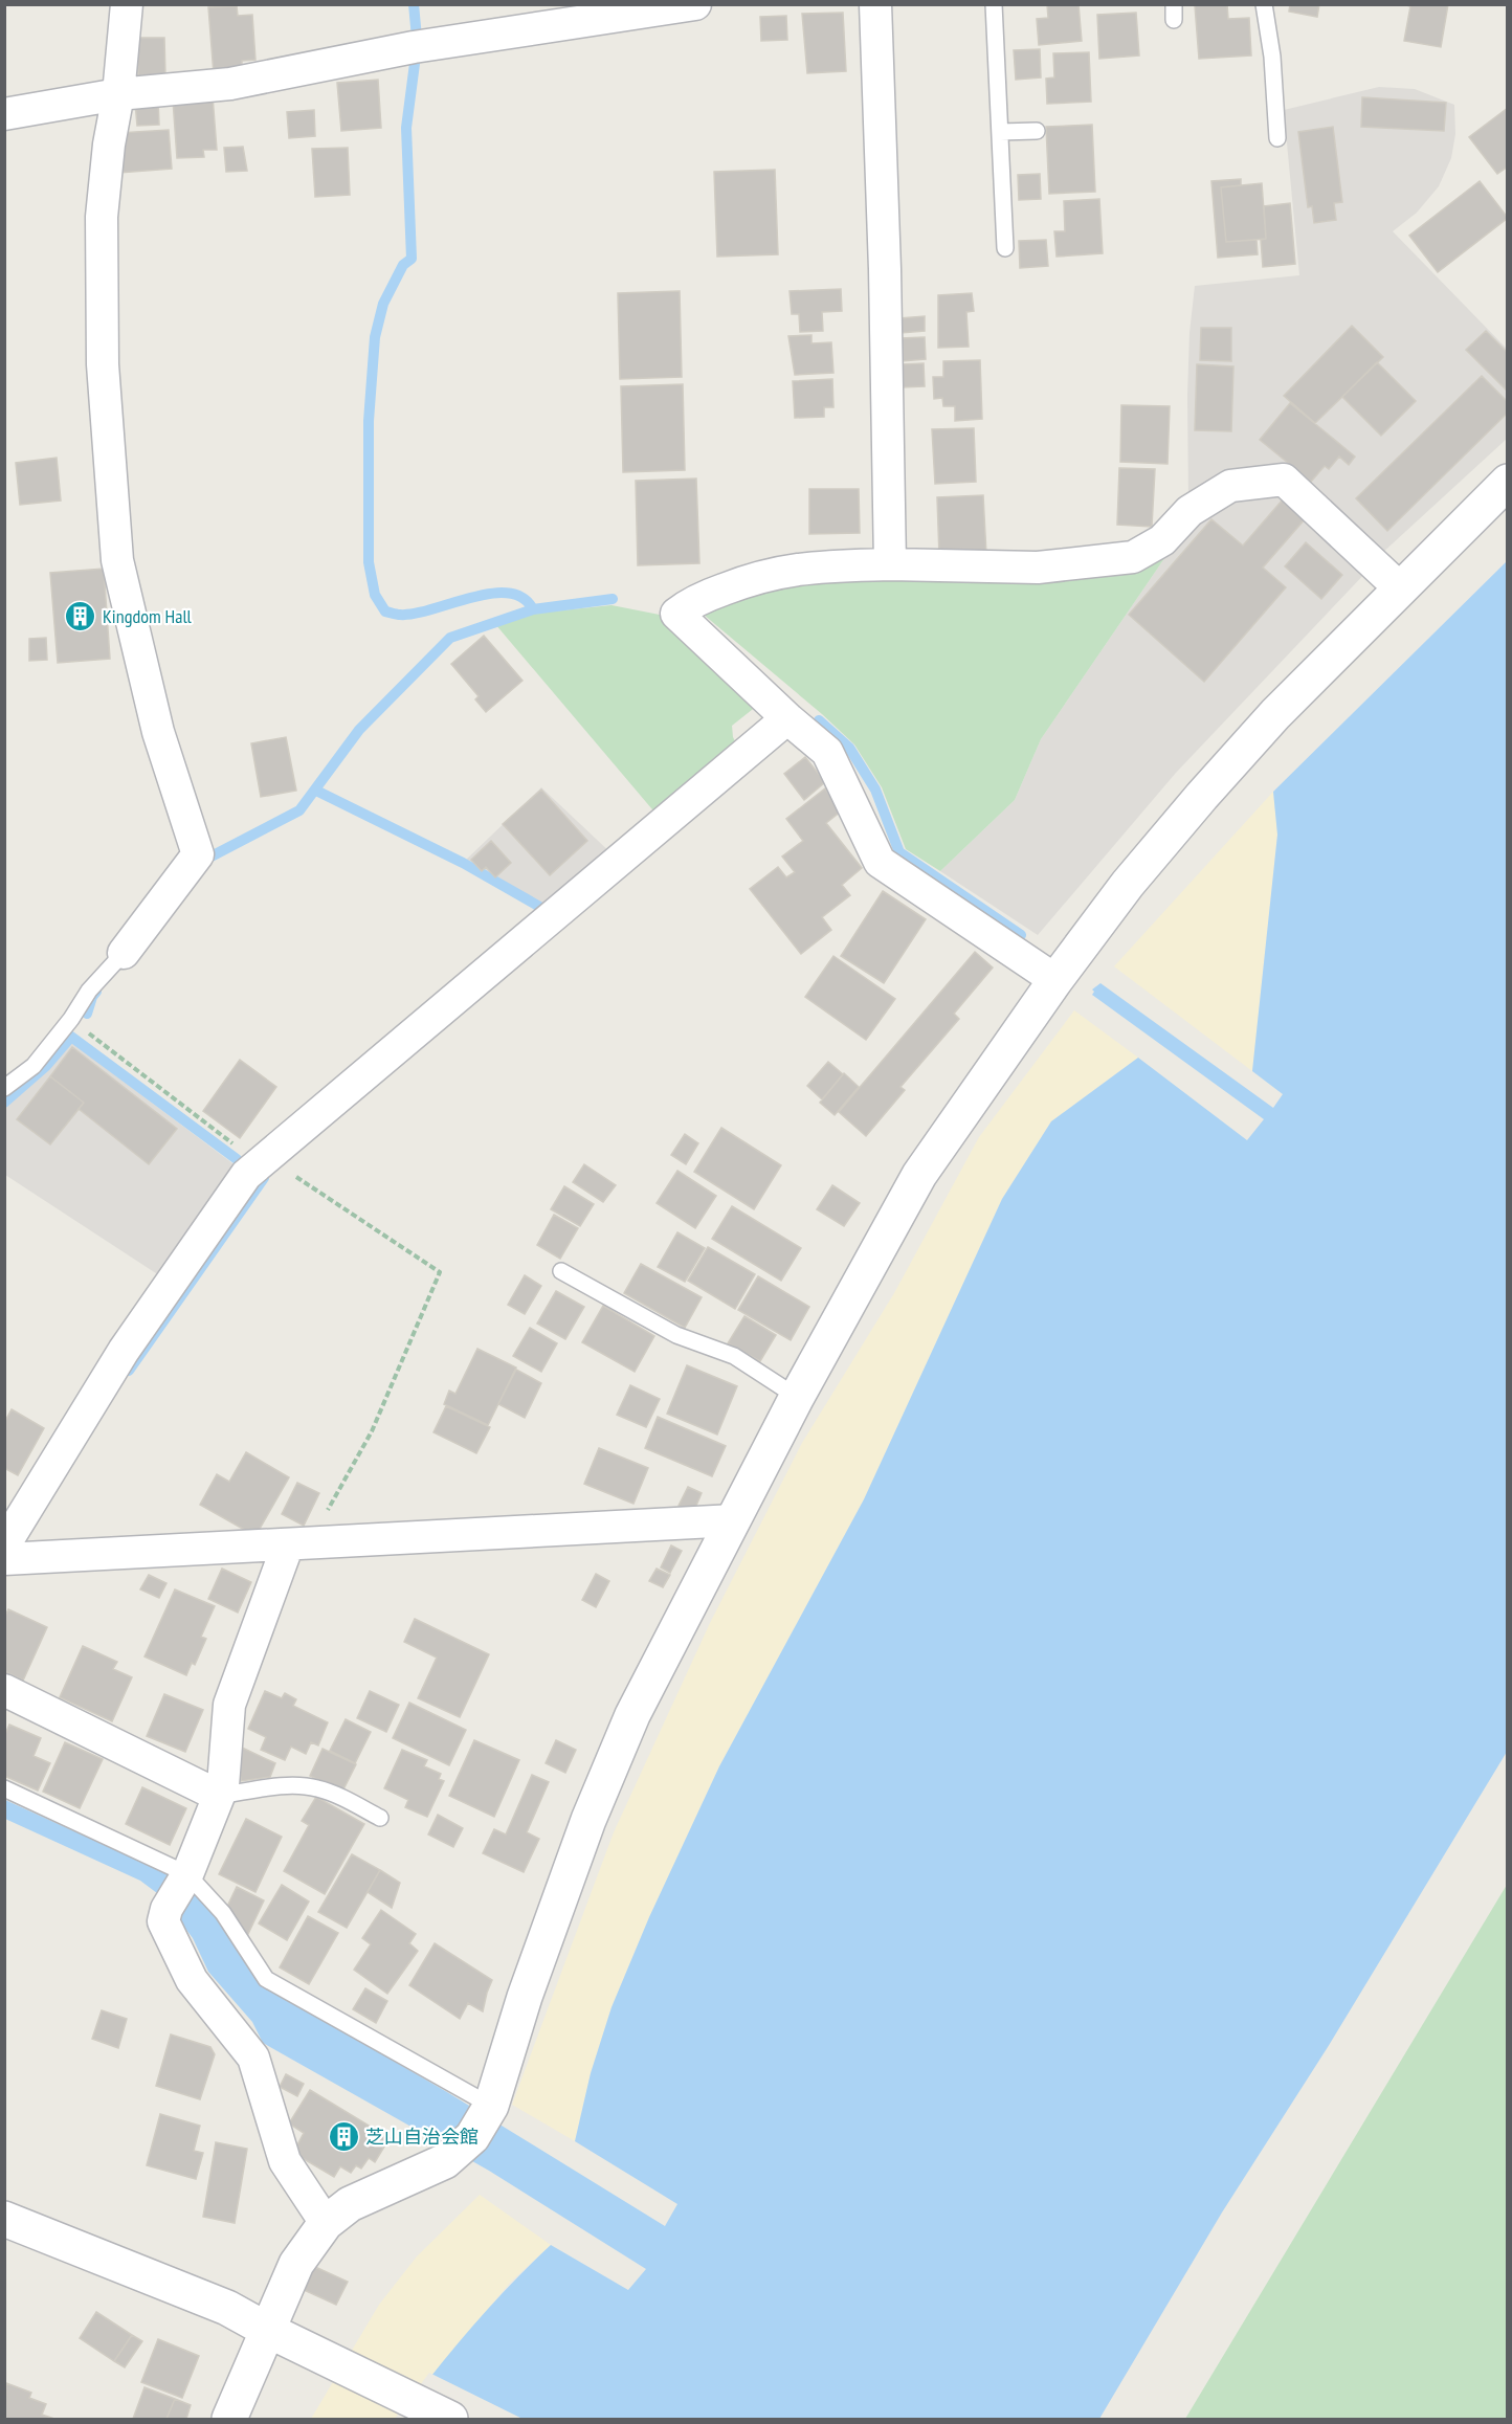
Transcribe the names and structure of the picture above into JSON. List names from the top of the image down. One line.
{"places":{"building":["Kingdom Hall","芝山自治会館"]}}
